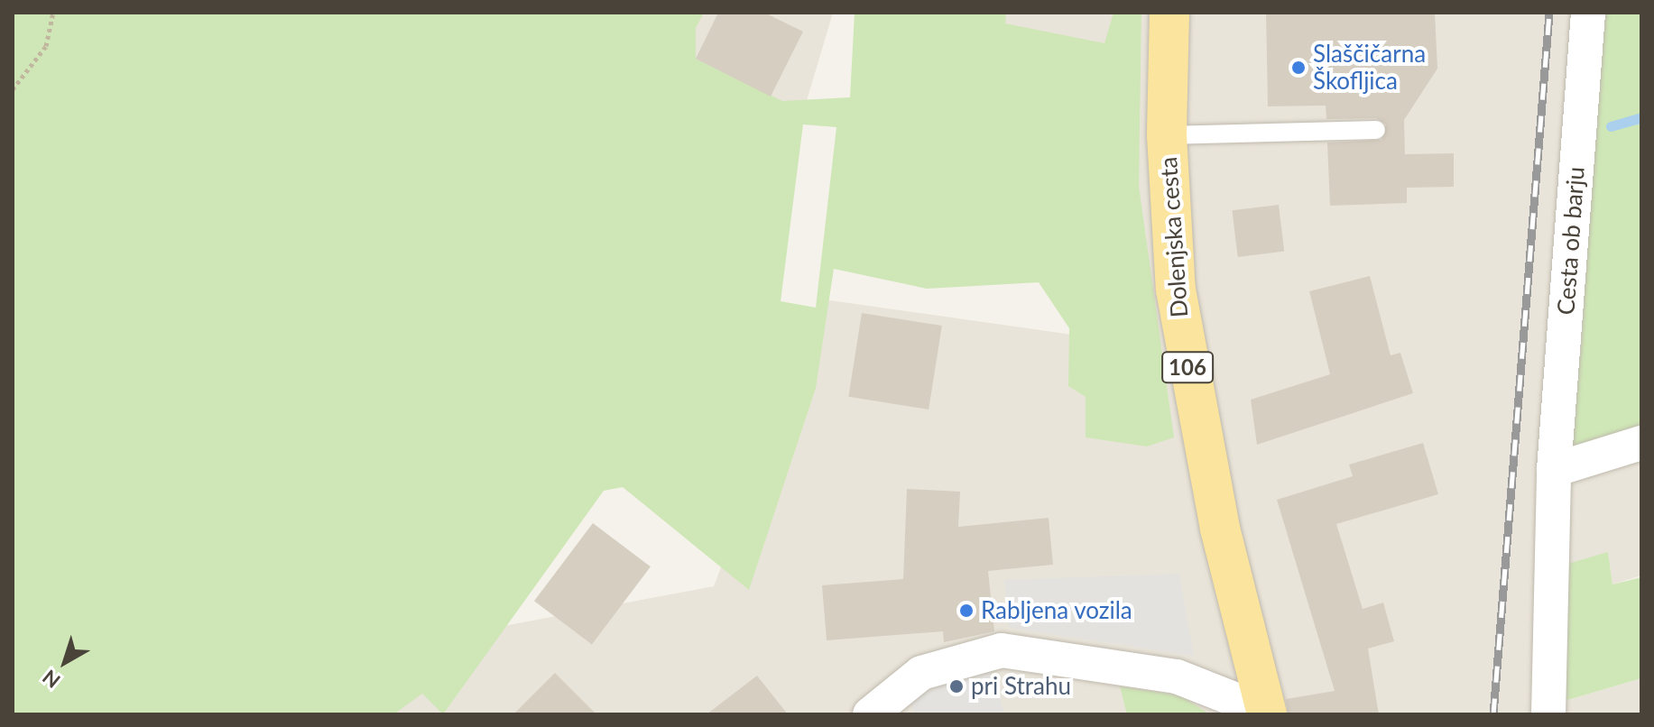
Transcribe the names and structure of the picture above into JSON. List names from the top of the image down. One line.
{"streets":{"main road":["Dolenjska cesta","106"],"street":["Cesta ob barju"]},"places":["Slaščičarna Škofljica","Rabljena vozila","pri Strahu"],"north":"bottom left"}
